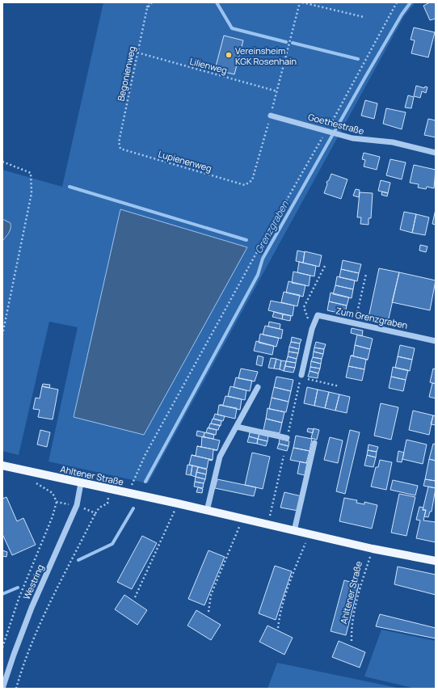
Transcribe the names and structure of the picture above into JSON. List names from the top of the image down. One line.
{"streets":{"main road":["Ahltener Straße"],"street":["Goethestraße","Zum Grenzgraben","Westring"],"path":["Lilienweg","Begonienweg","Lupienenweg"]},"crossings":[["Lilienweg","Begonienweg"],["Begonienweg","Lupienenweg"],["Ahltener Straße","Westring"]],"water":["Grenzgraben"],"places":["Vereinsheim KGK Rosenhain"]}
